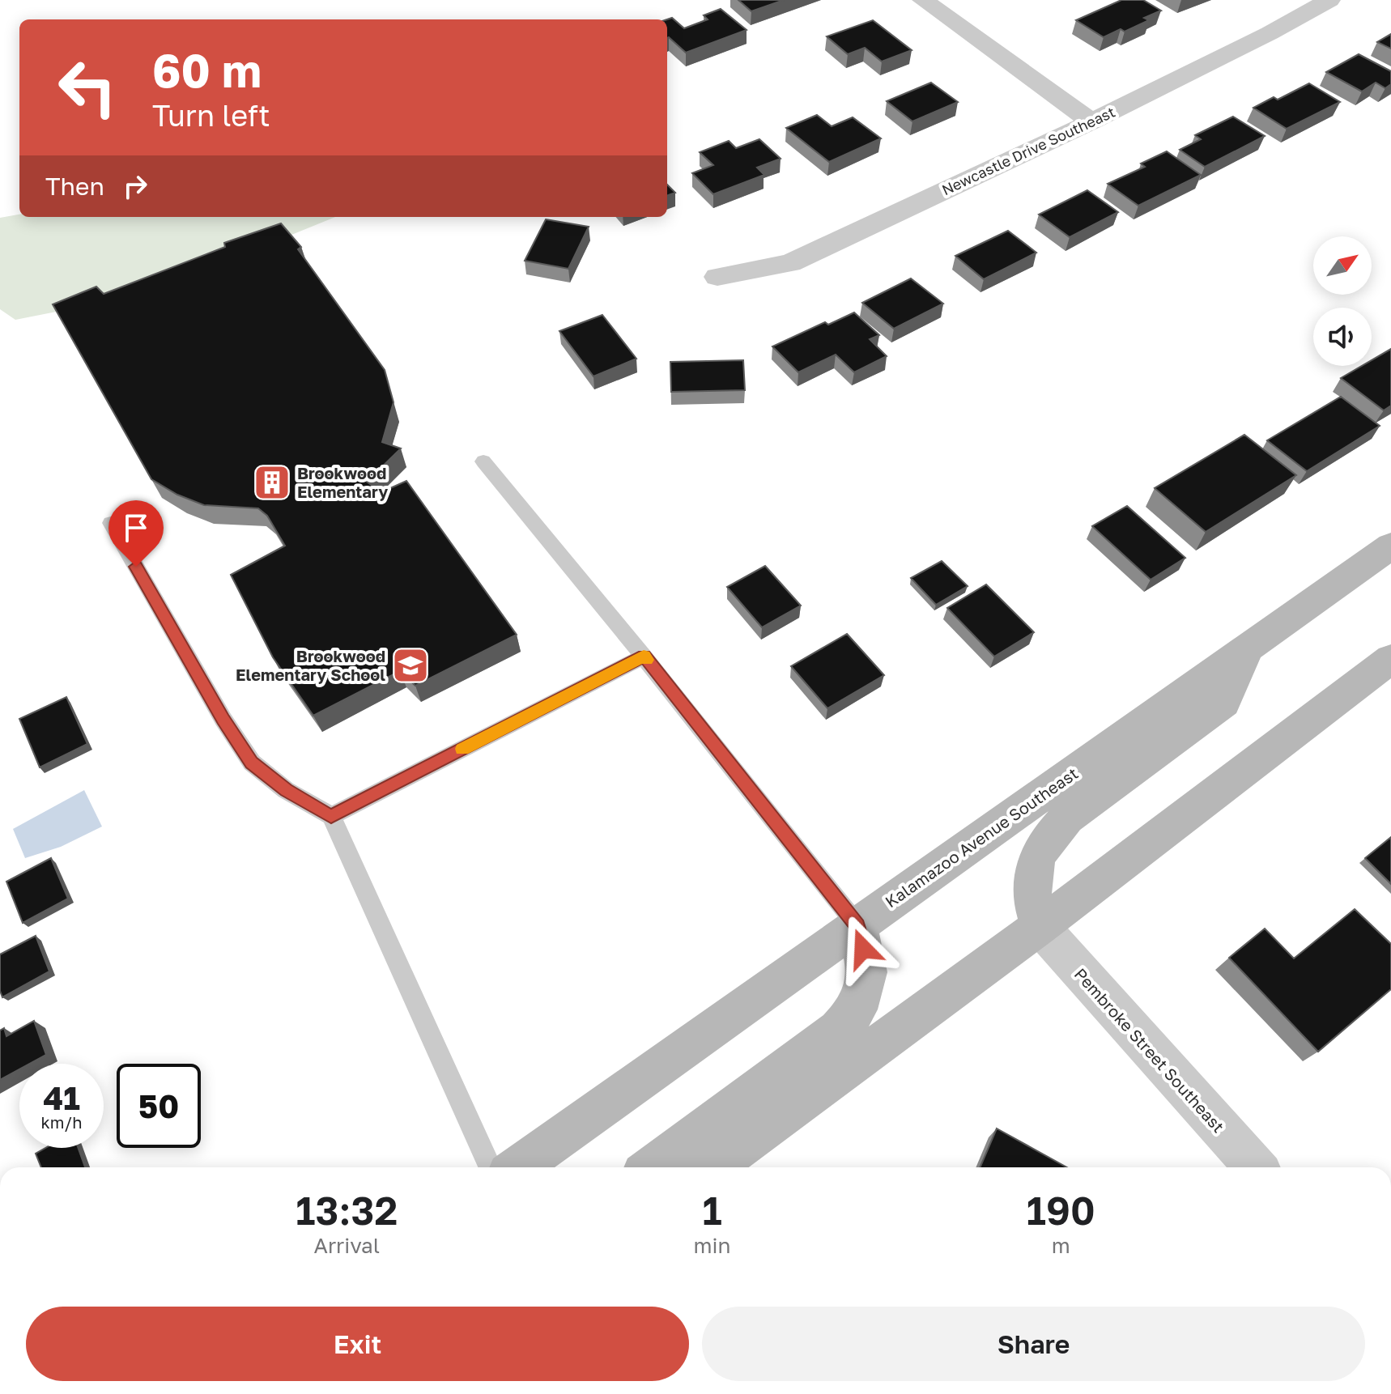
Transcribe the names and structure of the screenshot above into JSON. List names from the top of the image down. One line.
{"streets":{"main road":["Kalamazoo Avenue Southeast"],"street":["Newcastle Drive Southeast","Pembroke Street Southeast"]},"places":{"building":["Brookwood Elementary"],"school or university":["Brookwood Elementary School"]},"north":"top right","page":{"turn":["60 m","Turn left"],"then":"Then","speed":"41 km/h","limit":"50","eta":["13:32","Arrival","1","min","190","m"],"buttons":["Exit","Share"]}}
